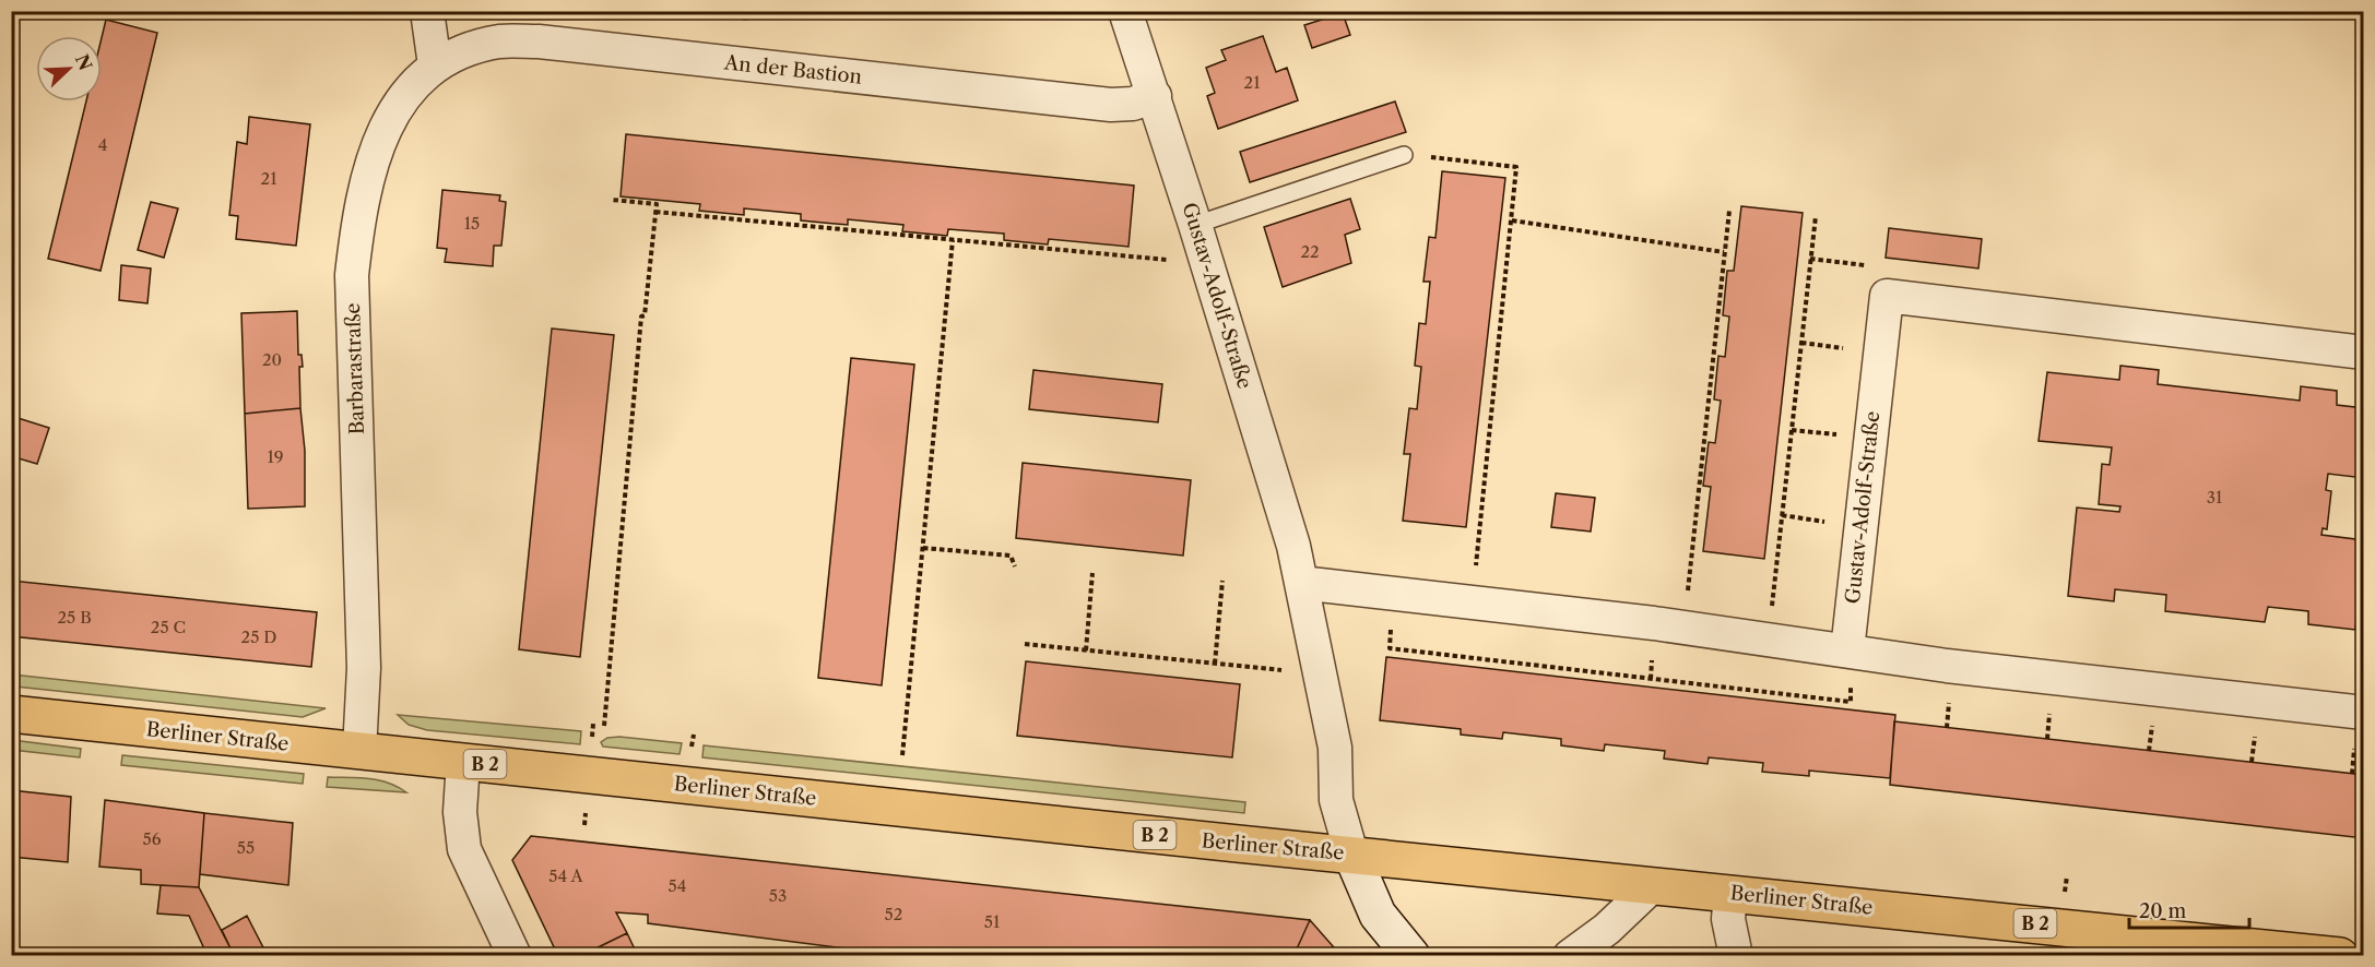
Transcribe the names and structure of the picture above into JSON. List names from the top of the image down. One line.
{"streets":{"main road":["Berliner Straße","B 2"],"street":["An der Bastion","Gustav-Adolf-Straße","Barbarastraße"]},"crossings":[["An der Bastion","Gustav-Adolf-Straße"],["An der Bastion","Barbarastraße"],["Gustav-Adolf-Straße","Berliner Straße"],["Barbarastraße","Berliner Straße"]],"house_numbers":["21","4","21","15","22","20","19","31","25 B","25 C","25 D","56","55","54 A","54","53","52","51"],"scale_bar":"20 m","north":"top right"}
